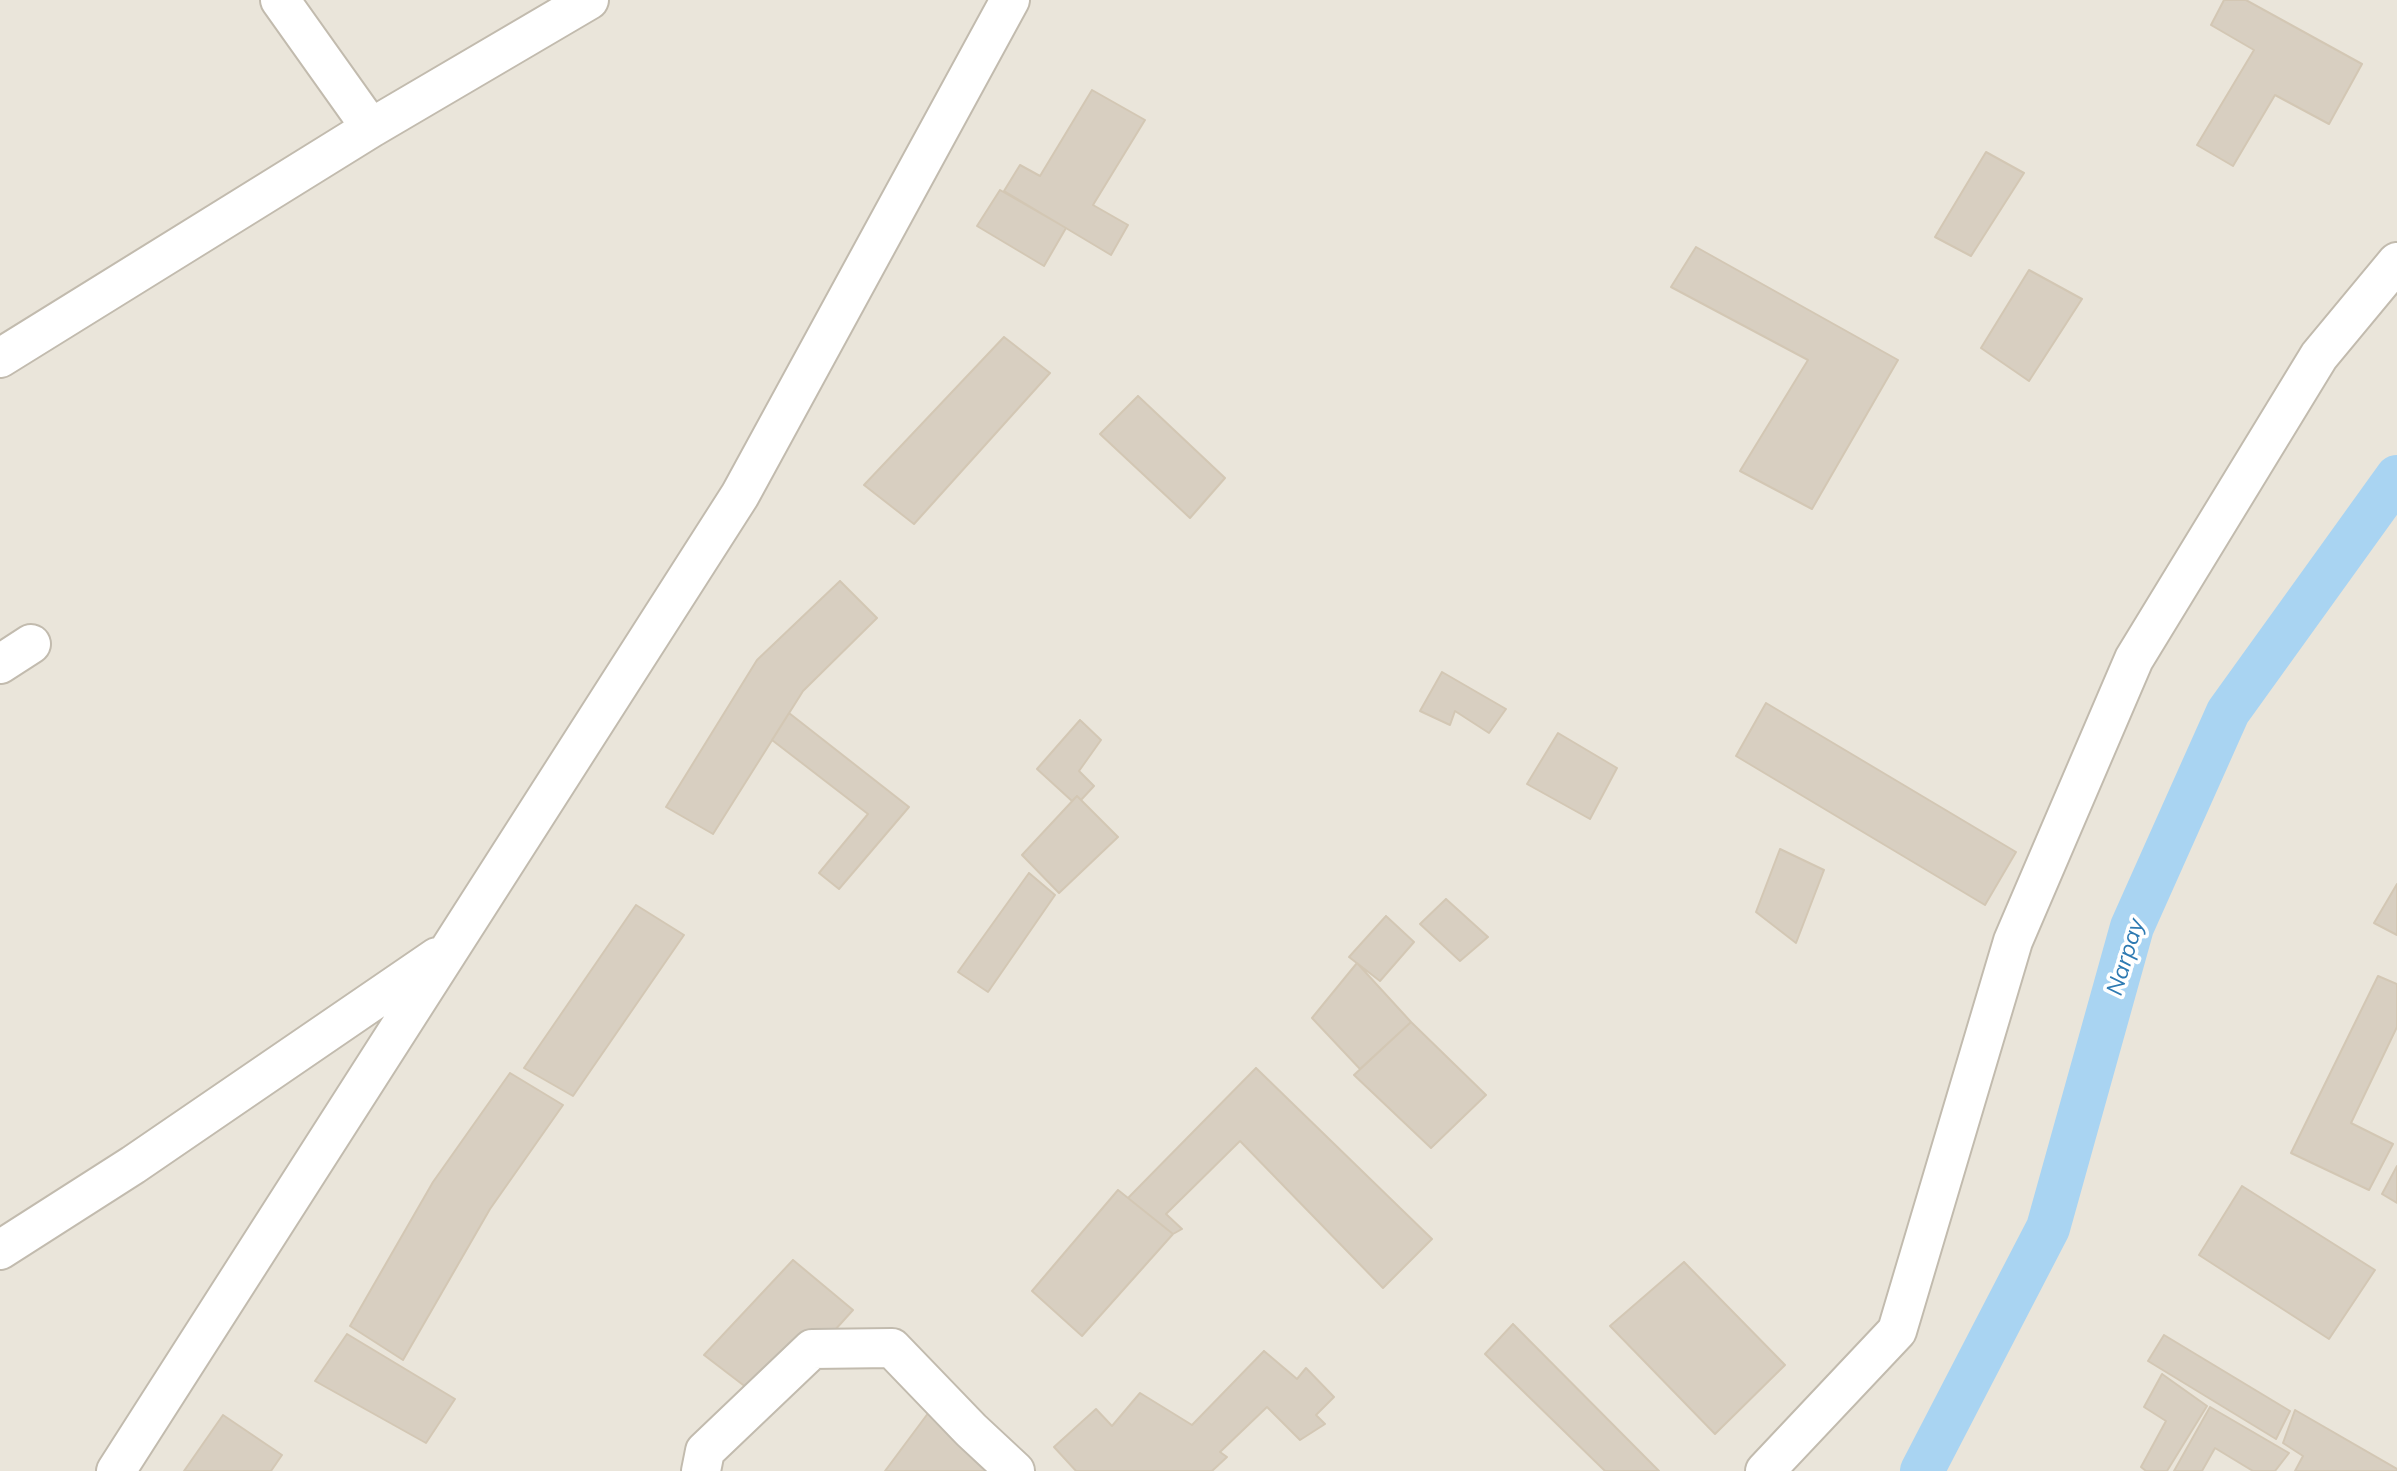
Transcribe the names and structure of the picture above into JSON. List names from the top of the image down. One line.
{"water":["Narpay"]}
